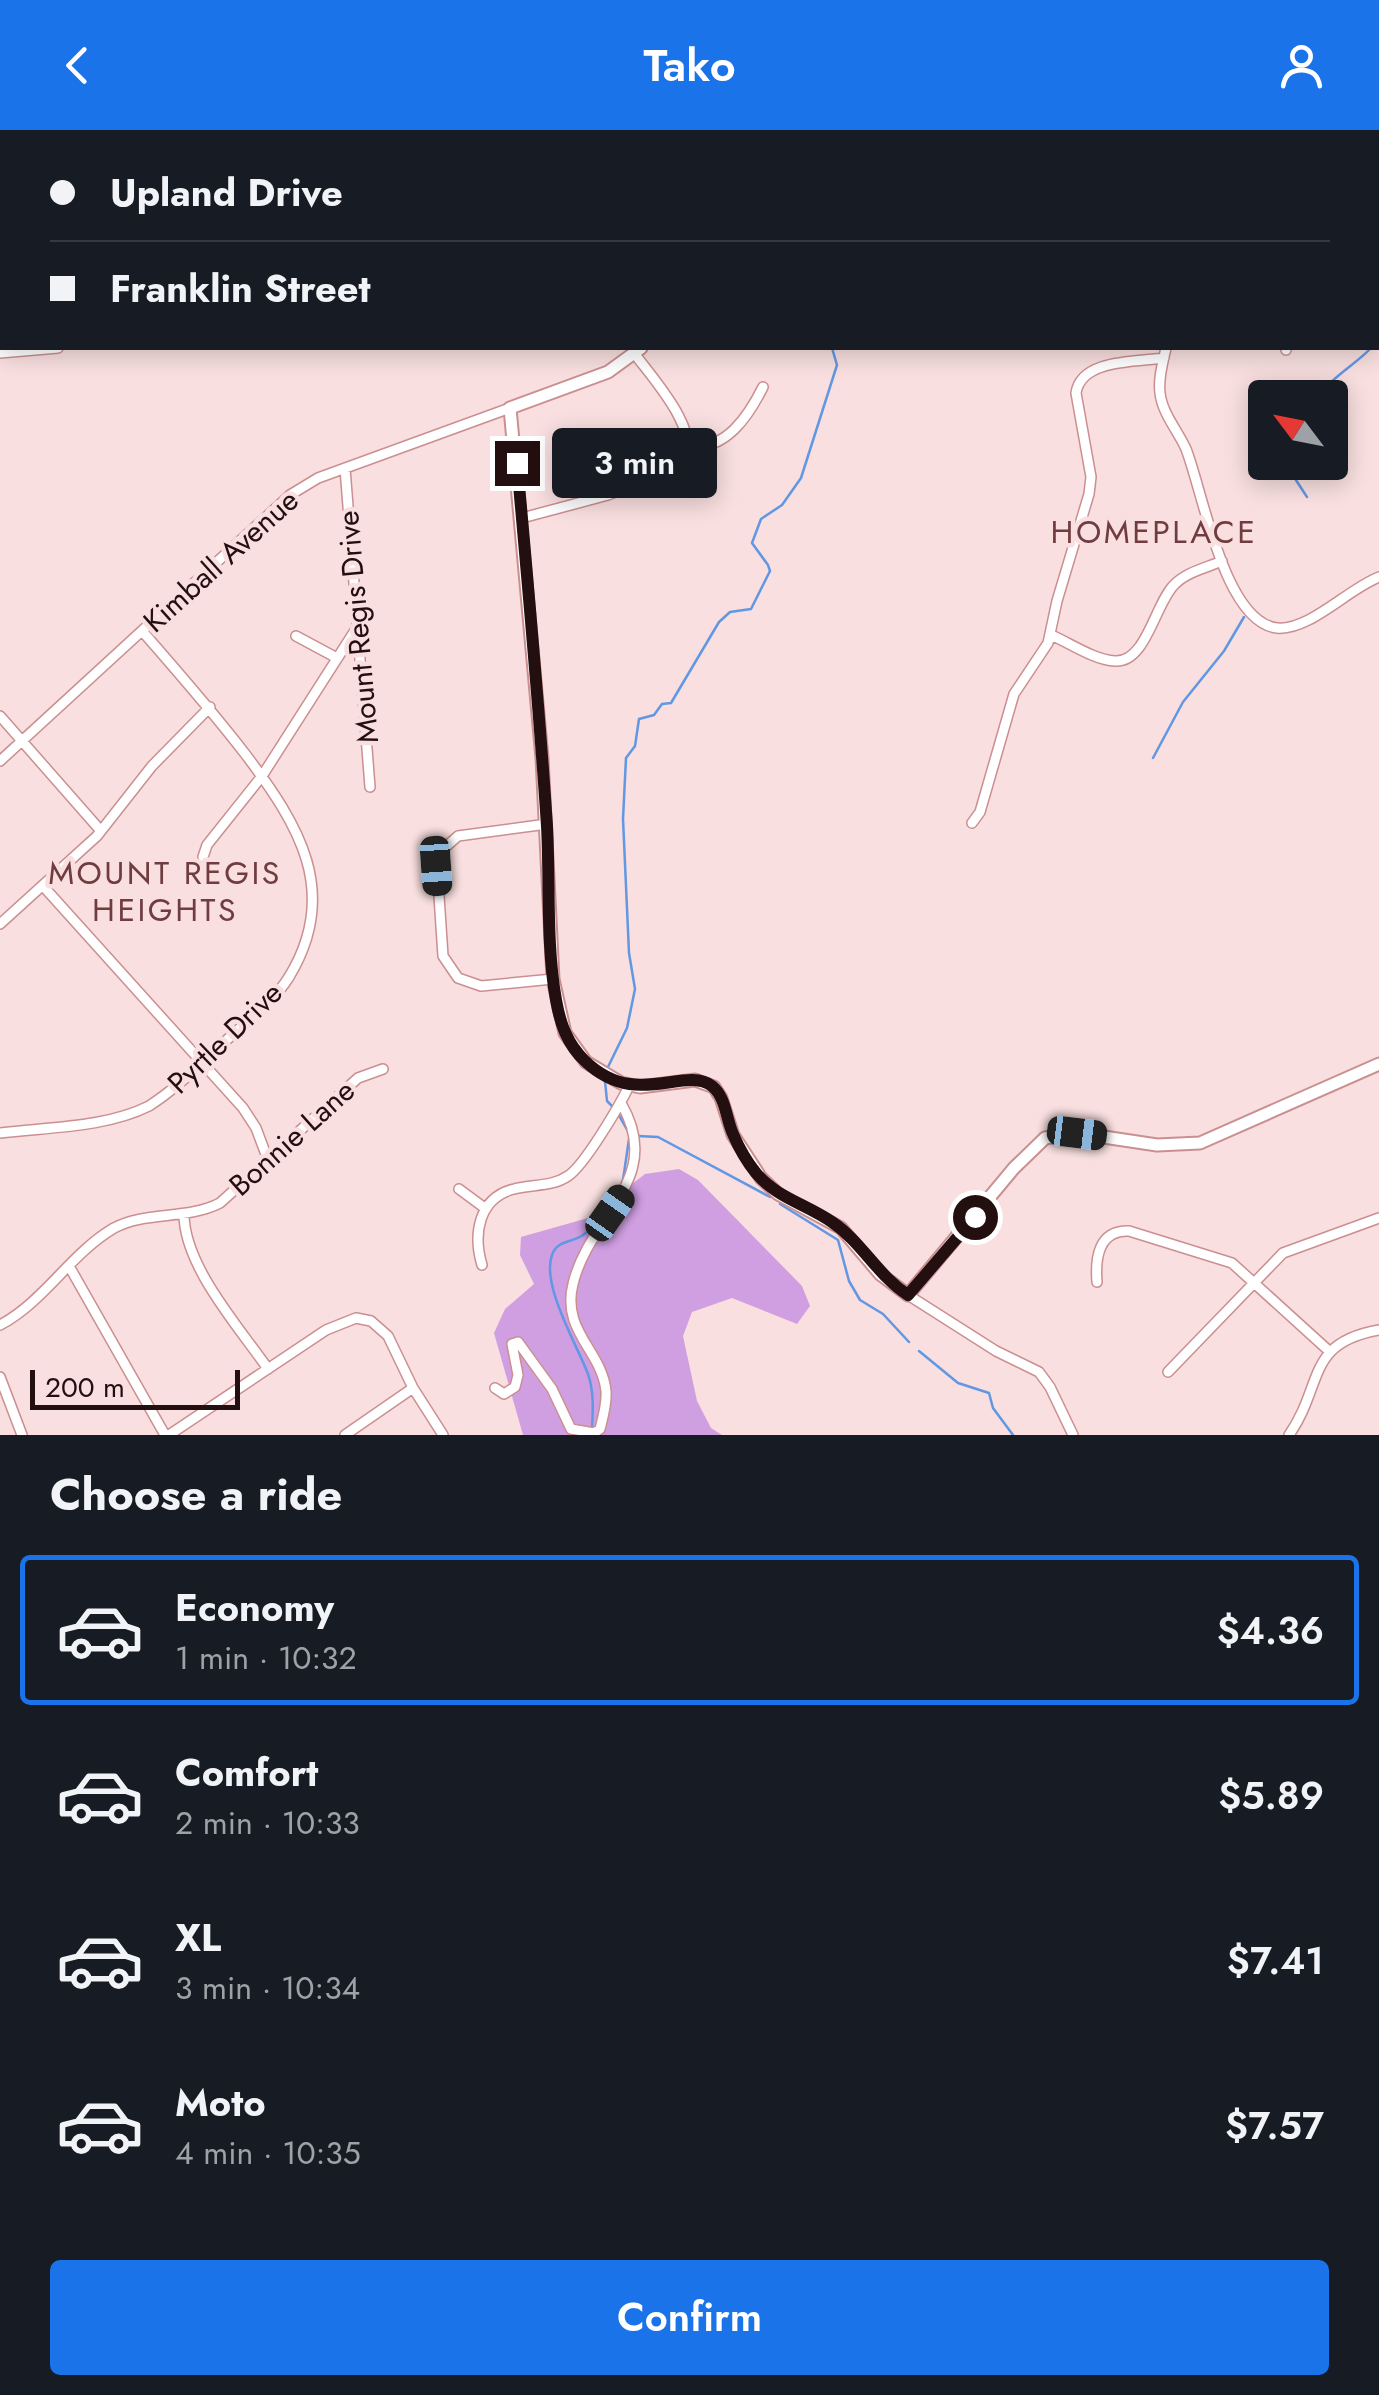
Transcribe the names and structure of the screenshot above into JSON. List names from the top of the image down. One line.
{"streets":{"street":["Kimball Avenue","Mount Regis Drive","Pyrtle Drive","Bonnie Lane"]},"crossings":[["Kimball Avenue","Mount Regis Drive"],["Kimball Avenue","Pyrtle Drive"]],"districts":["HOMEPLACE","MOUNT REGIS HEIGHTS"],"scale_bar":"200 m","north":"top left","page":{"header":"Tako","banner":["Upland Drive","Franklin Street"],"bubble":"3 min","scale":"200 m","heading":"Choose a ride","list":[{"name":"Economy","note":"1 min · 10:32","value":"$4.36"},{"name":"Comfort","note":"2 min · 10:33","value":"$5.89"},{"name":"XL","note":"3 min · 10:34","value":"$7.41"},{"name":"Moto","note":"4 min · 10:35","value":"$7.57"}],"buttons":"Confirm"}}
